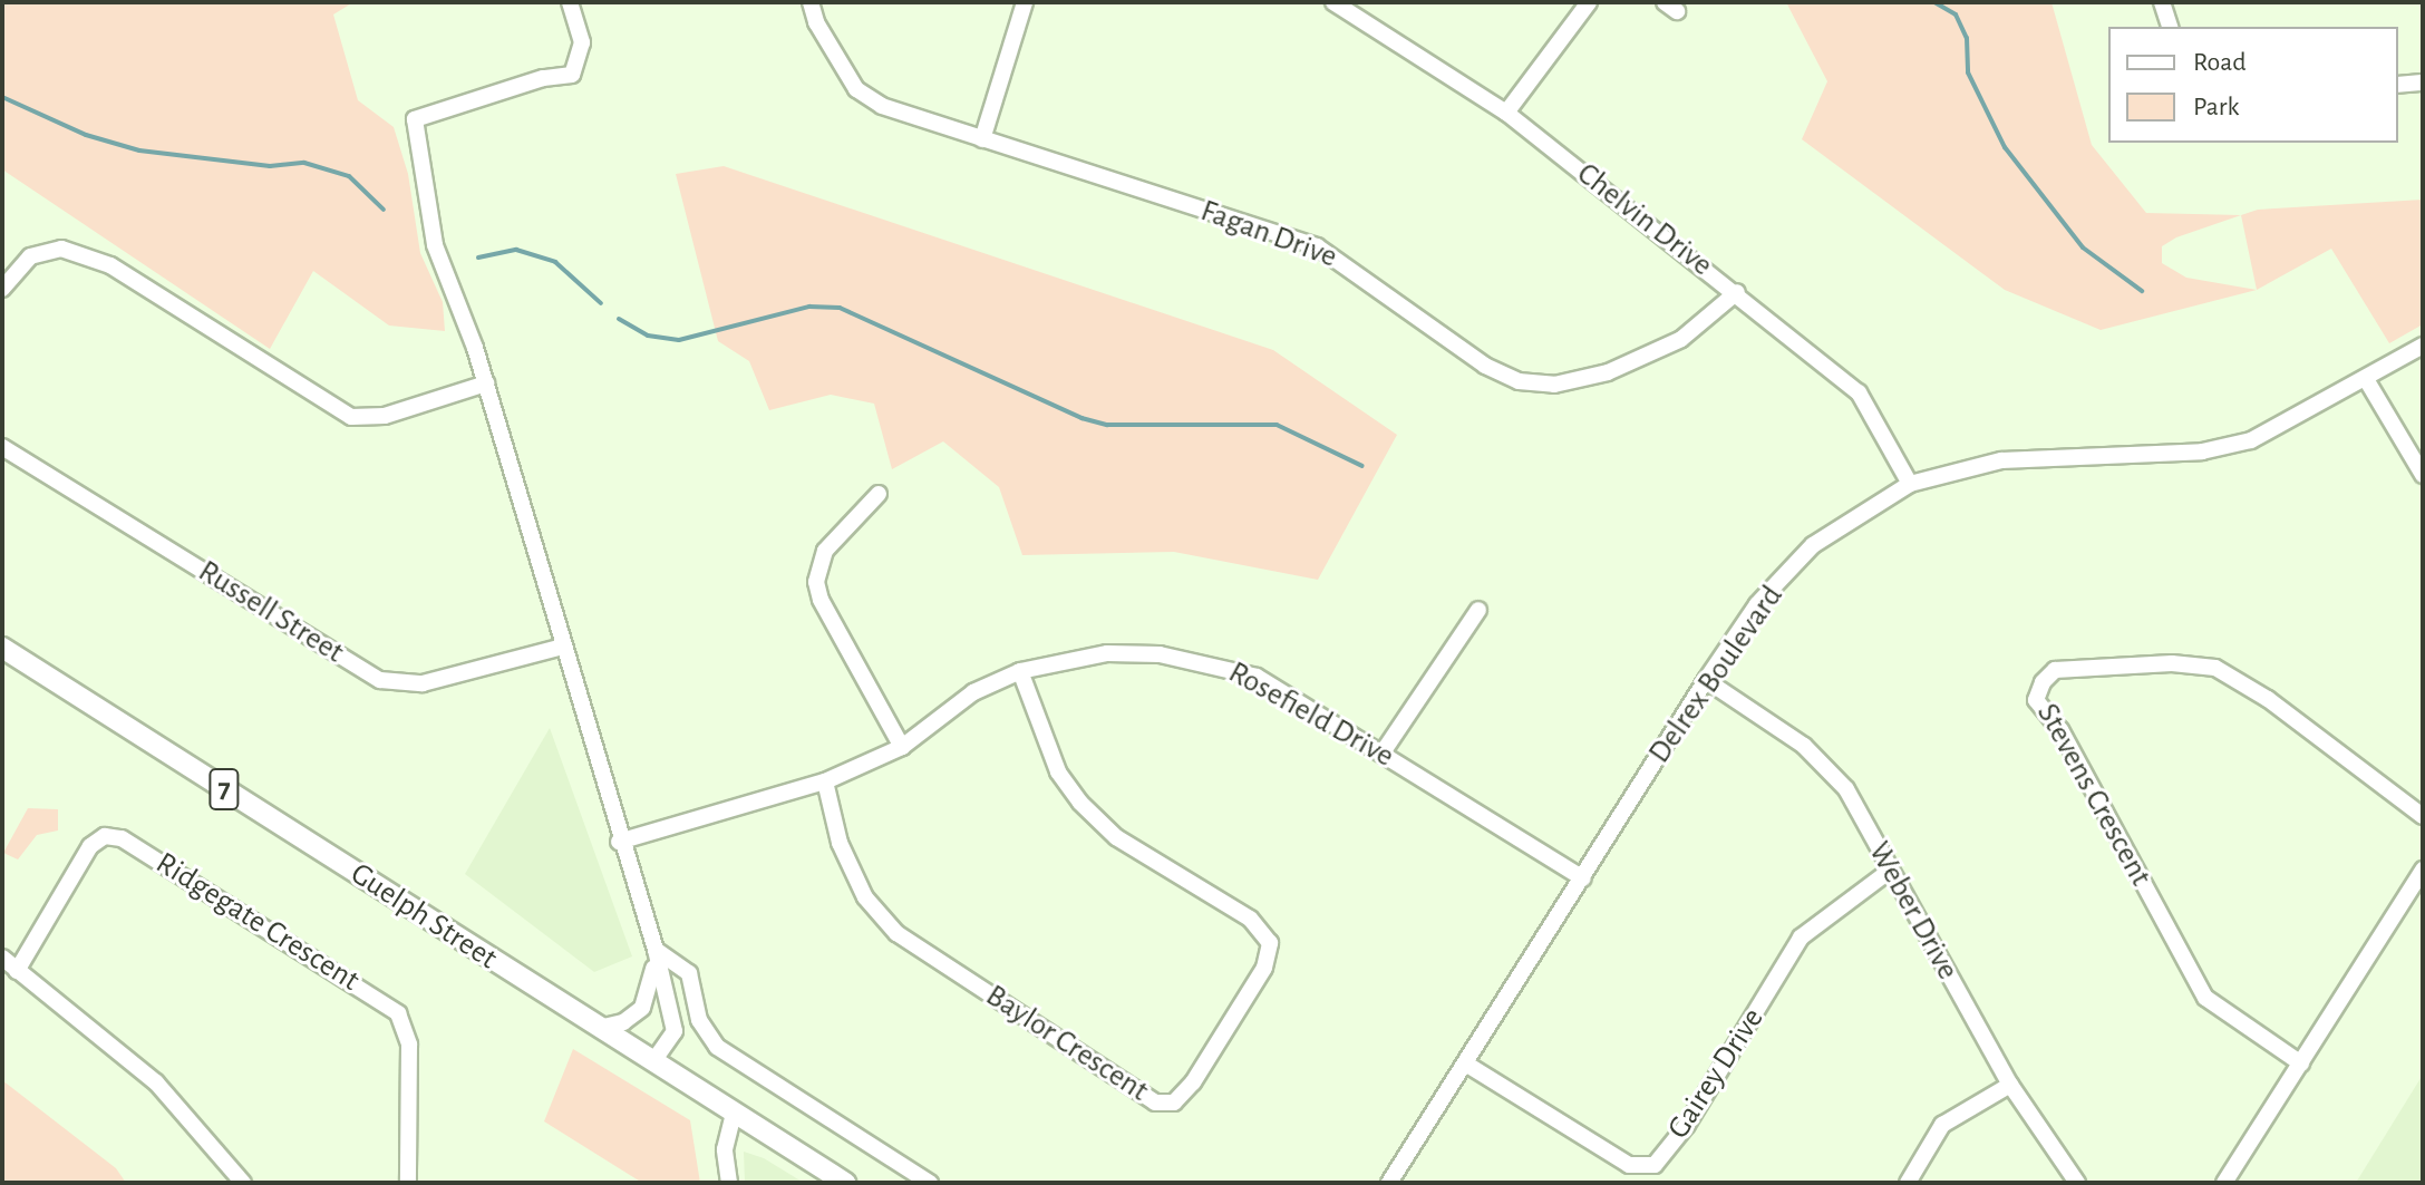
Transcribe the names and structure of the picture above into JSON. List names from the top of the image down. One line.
{"streets":{"main road":["7","Guelph Street"],"street":["Chelvin Drive","Fagan Drive","Russell Street","Delrex Boulevard","Rosefield Drive","Stevens Crescent","Weber Drive","Ridgegate Crescent","Baylor Crescent","Gairey Drive"]},"crossings":[["Chelvin Drive","Fagan Drive"],["Chelvin Drive","Delrex Boulevard"],["Delrex Boulevard","Rosefield Drive"],["Delrex Boulevard","Weber Drive"],["Delrex Boulevard","Gairey Drive"],["Rosefield Drive","Baylor Crescent"],["Weber Drive","Gairey Drive"]],"legend":["Road","Park"]}
